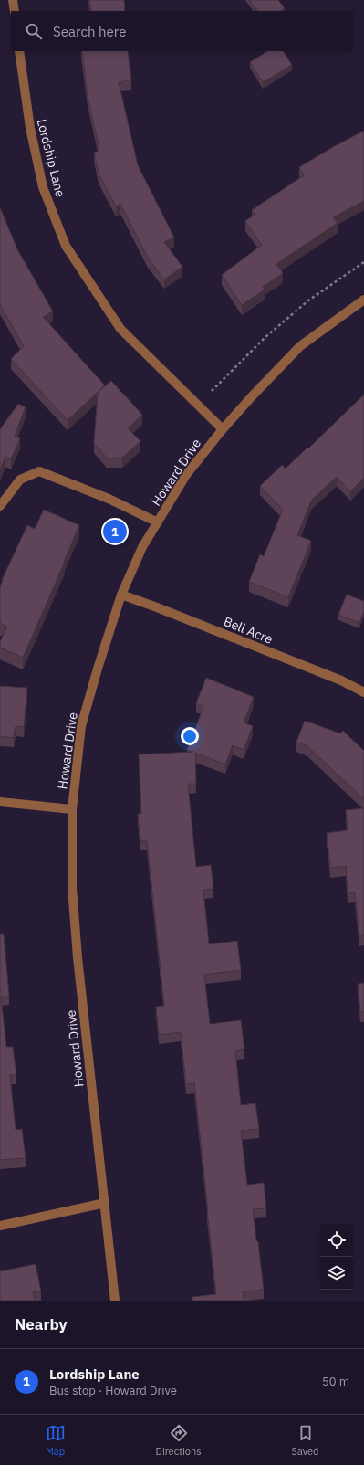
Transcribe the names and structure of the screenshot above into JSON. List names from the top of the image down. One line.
{"streets":{"street":["Lordship Lane","Howard Drive","Bell Acre"]},"crossings":[["Lordship Lane","Howard Drive"],["Howard Drive","Bell Acre"]],"page":{"search":"Search here","pins":"1","heading":"Nearby","list":[{"mark":"1","name":"Lordship Lane","note":"Bus stop · Howard Drive","value":"50 m"}],"nav":["Map","Directions","Saved"]}}
